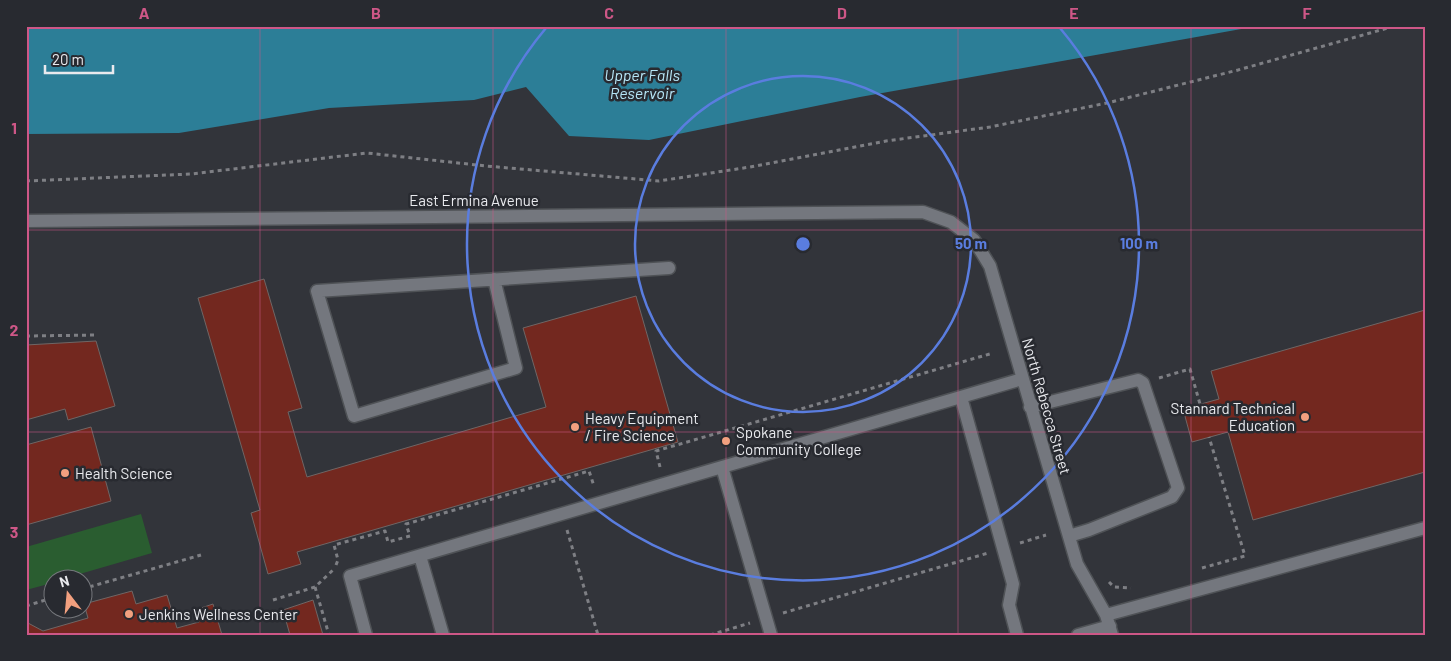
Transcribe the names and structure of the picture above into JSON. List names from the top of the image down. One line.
{"streets":{"lane":["East Ermina Avenue","North Rebecca Street"]},"crossings":[["East Ermina Avenue","North Rebecca Street"]],"water":["Upper Falls Reservoir"],"places":["Stannard Technical Education","Heavy Equipment / Fire Science","Spokane Community College","Health Science","Jenkins Wellness Center"],"scale_bar":"20 m","north":"top","grid":{"columns":["A","B","C","D","E","F"],"rows":["1","2","3"]},"rings":["50 m","100 m"]}
